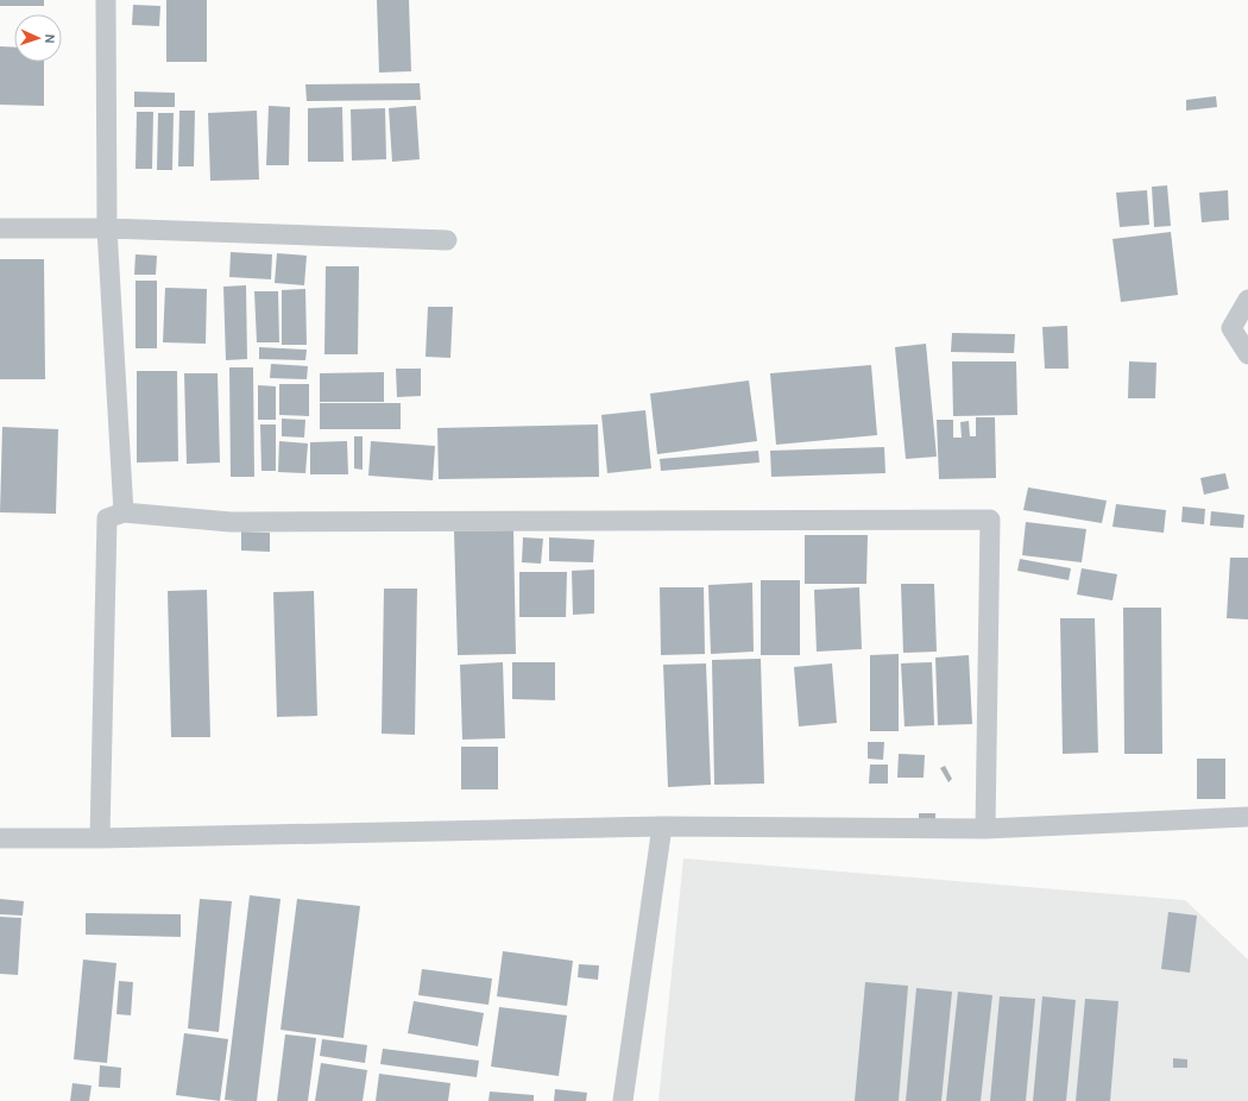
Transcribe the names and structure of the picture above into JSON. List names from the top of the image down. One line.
{"north":"right"}
